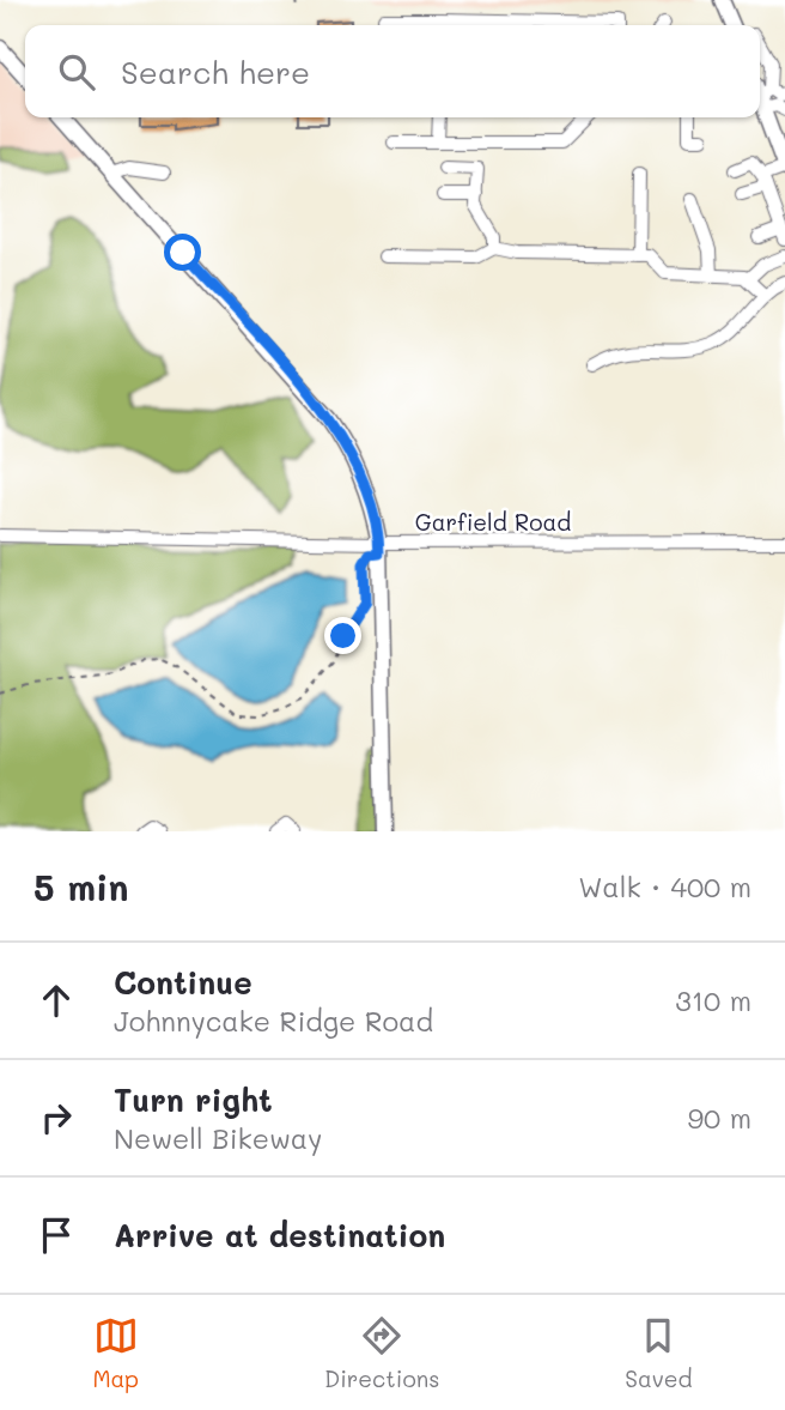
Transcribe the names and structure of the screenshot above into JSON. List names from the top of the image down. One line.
{"streets":{"street":["Garfield Road"]},"page":{"search":"Search here","heading":["5 min","Walk · 400 m"],"list":[["Continue","Johnnycake Ridge Road","310 m"],["Turn right","Newell Bikeway","90 m"],"Arrive at destination"],"nav":["Map","Directions","Saved"]}}
